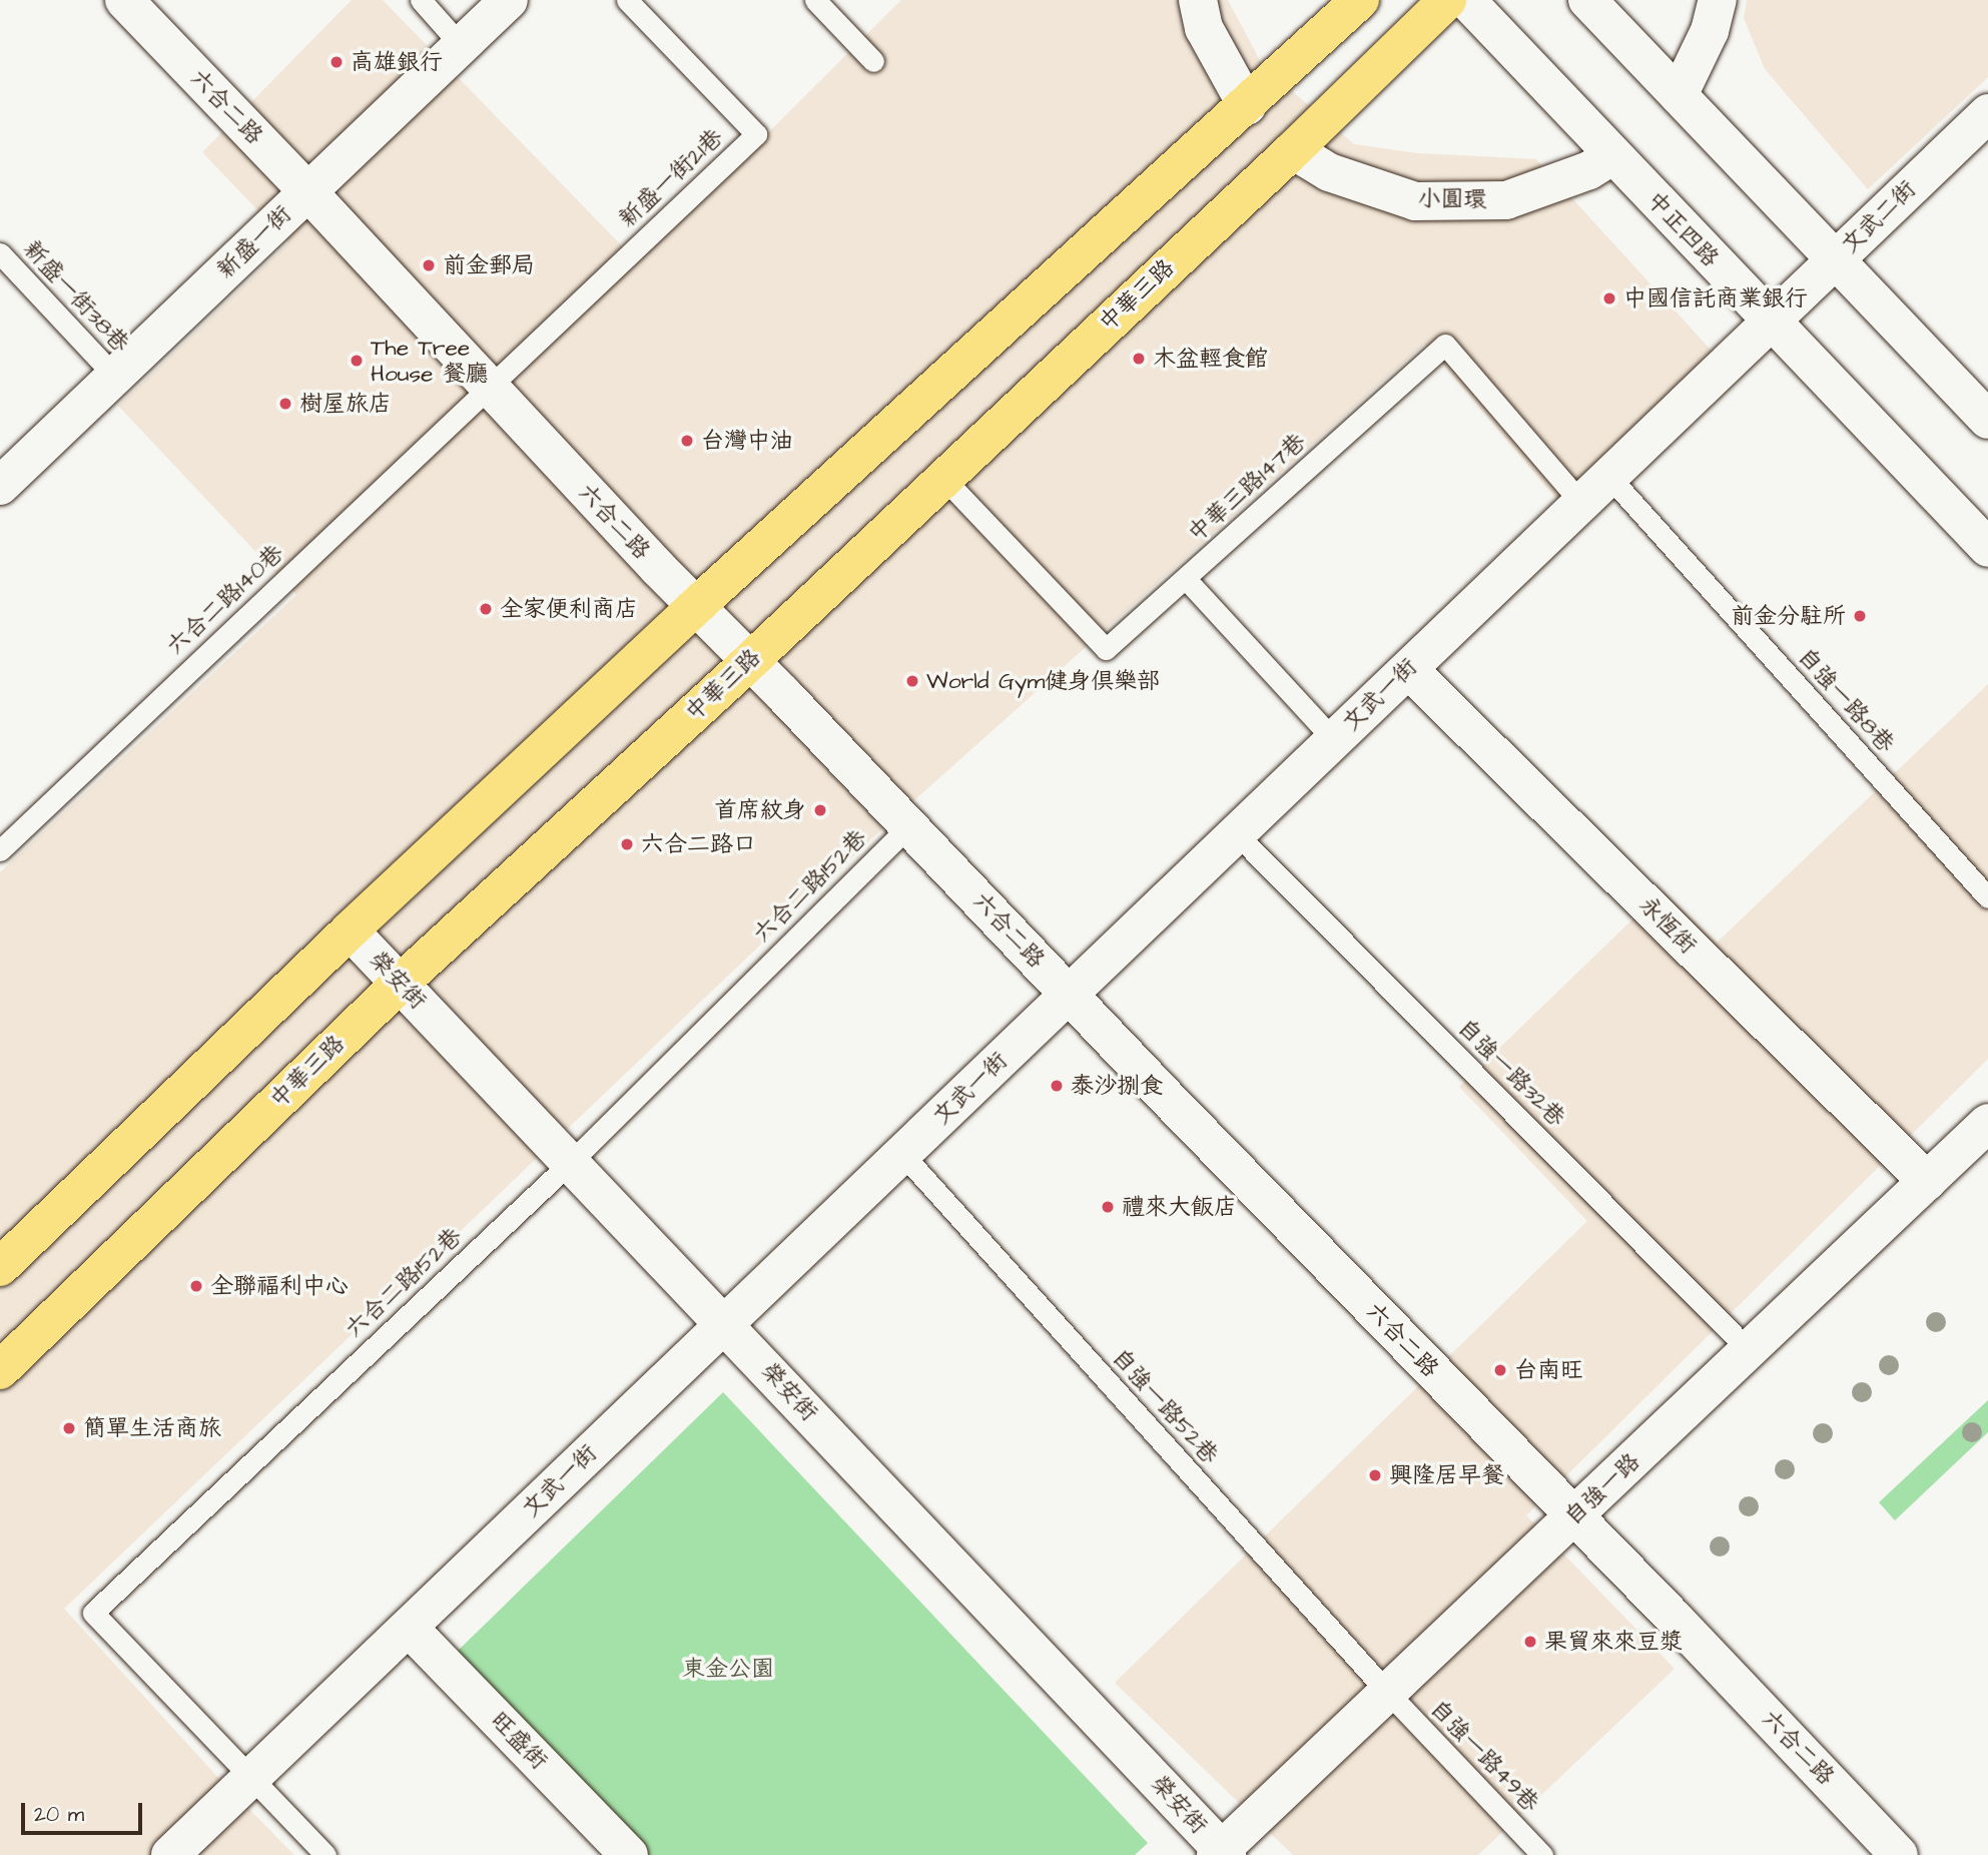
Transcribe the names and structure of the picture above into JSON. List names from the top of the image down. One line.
{"streets":{"main road":["中華三路"],"street":["六合二路","小圓環","文武二街","中正四路","新盛一街","文武一街","永恆街","榮安街","自強一路","旺盛街"],"lane":["新盛一街21巷","新盛一街38巷","中華三路147巷","六合二路140巷","自強一路8巷","六合二路152巷","自強一路32巷","自強一路52巷","自強一路49巷"]},"crossings":[["六合二路","新盛一街21巷"],["六合二路","新盛一街"],["六合二路","中華三路"],["六合二路","六合二路140巷"],["六合二路","文武一街"],["六合二路","六合二路152巷"],["六合二路","自強一路"],["新盛一街21巷","六合二路140巷"],["小圓環","中正四路"],["小圓環","中華三路"],["文武二街","中正四路"],["文武二街","文武一街"],["中正四路","文武一街"],["新盛一街","新盛一街38巷"],["中華三路","中華三路147巷"],["中華三路","榮安街"],["中華三路147巷","文武一街"],["文武一街","自強一路8巷"],["文武一街","六合二路152巷"],["文武一街","永恆街"],["文武一街","榮安街"],["文武一街","自強一路32巷"],["文武一街","自強一路52巷"],["文武一街","旺盛街"],["六合二路152巷","榮安街"],["永恆街","自強一路"],["榮安街","自強一路"],["自強一路32巷","自強一路"],["自強一路52巷","自強一路"],["自強一路52巷","自強一路49巷"],["自強一路","自強一路49巷"]],"parks":["東金公園"],"places":["高雄銀行","前金郵局","中國信託商業銀行","木盆輕食館","The Tree House 餐廳","樹屋旅店","台灣中油","全家便利商店","前金分駐所","World Gym健身俱樂部","首席紋身","六合二路口","泰沙捌食","禮來大飯店","全聯福利中心","台南旺","簡單生活商旅","興隆居早餐","果貿來來豆漿"],"scale_bar":"20 m"}
